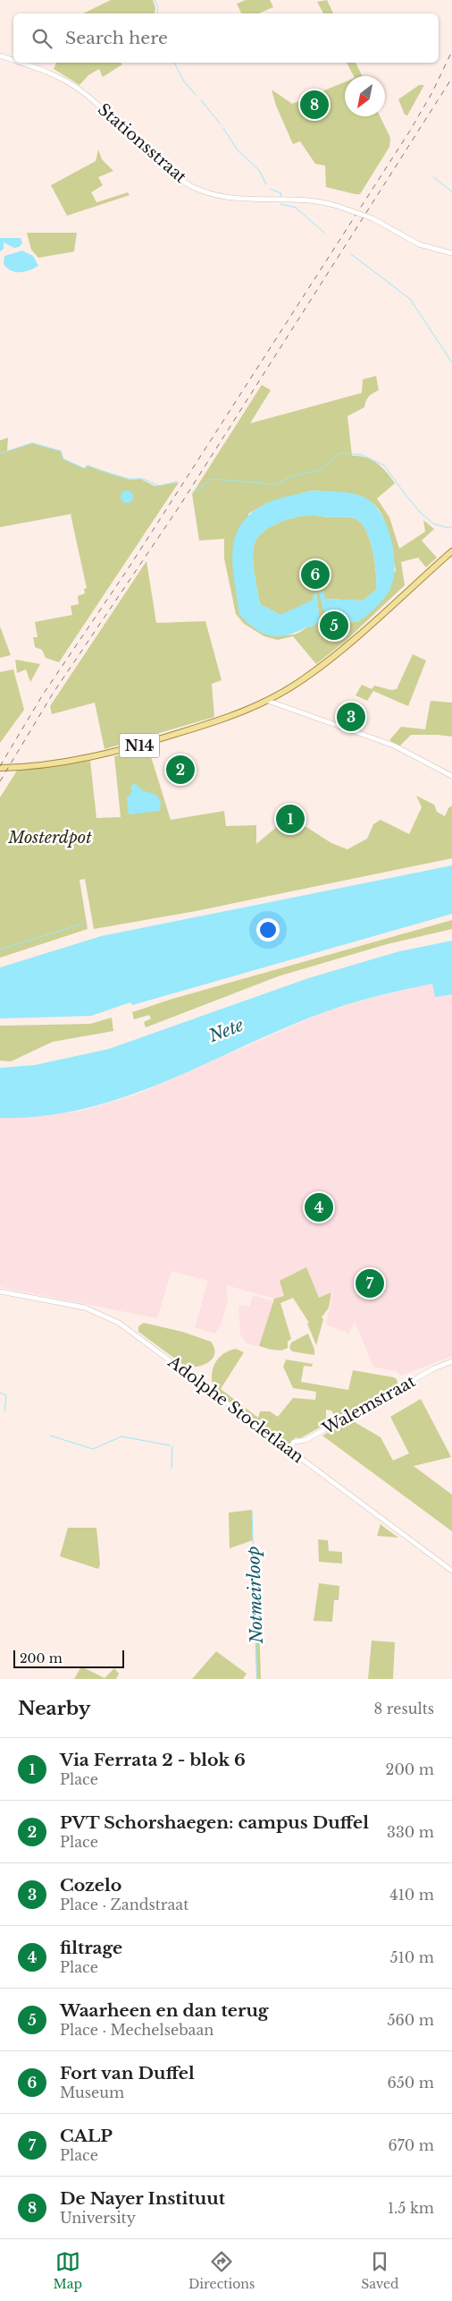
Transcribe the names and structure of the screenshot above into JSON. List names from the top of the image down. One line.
{"streets":{"main road":["N14"],"street":["Stationsstraat","Walemstraat","Adolphe Stocletlaan"]},"crossings":[["Walemstraat","Adolphe Stocletlaan"]],"water":["Nete","Notmeirloop"],"parks":["Mosterdpot"],"scale_bar":"200 m","north":"bottom left","page":{"search":"Search here","pins":["8","6","5","3","2","1","4","7"],"scale":"200 m","heading":["Nearby","8 results"],"list":[{"mark":"1","name":"Via Ferrata 2 - blok 6","note":"Place","value":"200 m"},{"mark":"2","name":"PVT Schorshaegen: campus Duffel","note":"Place","value":"330 m"},{"mark":"3","name":"Cozelo","note":"Place · Zandstraat","value":"410 m"},{"mark":"4","name":"filtrage","note":"Place","value":"510 m"},{"mark":"5","name":"Waarheen en dan terug","note":"Place · Mechelsebaan","value":"560 m"},{"mark":"6","name":"Fort van Duffel","note":"Museum","value":"650 m"},{"mark":"7","name":"CALP","note":"Place","value":"670 m"},{"mark":"8","name":"De Nayer Instituut","note":"University","value":"1.5 km"}],"nav":["Map","Directions","Saved"]}}
